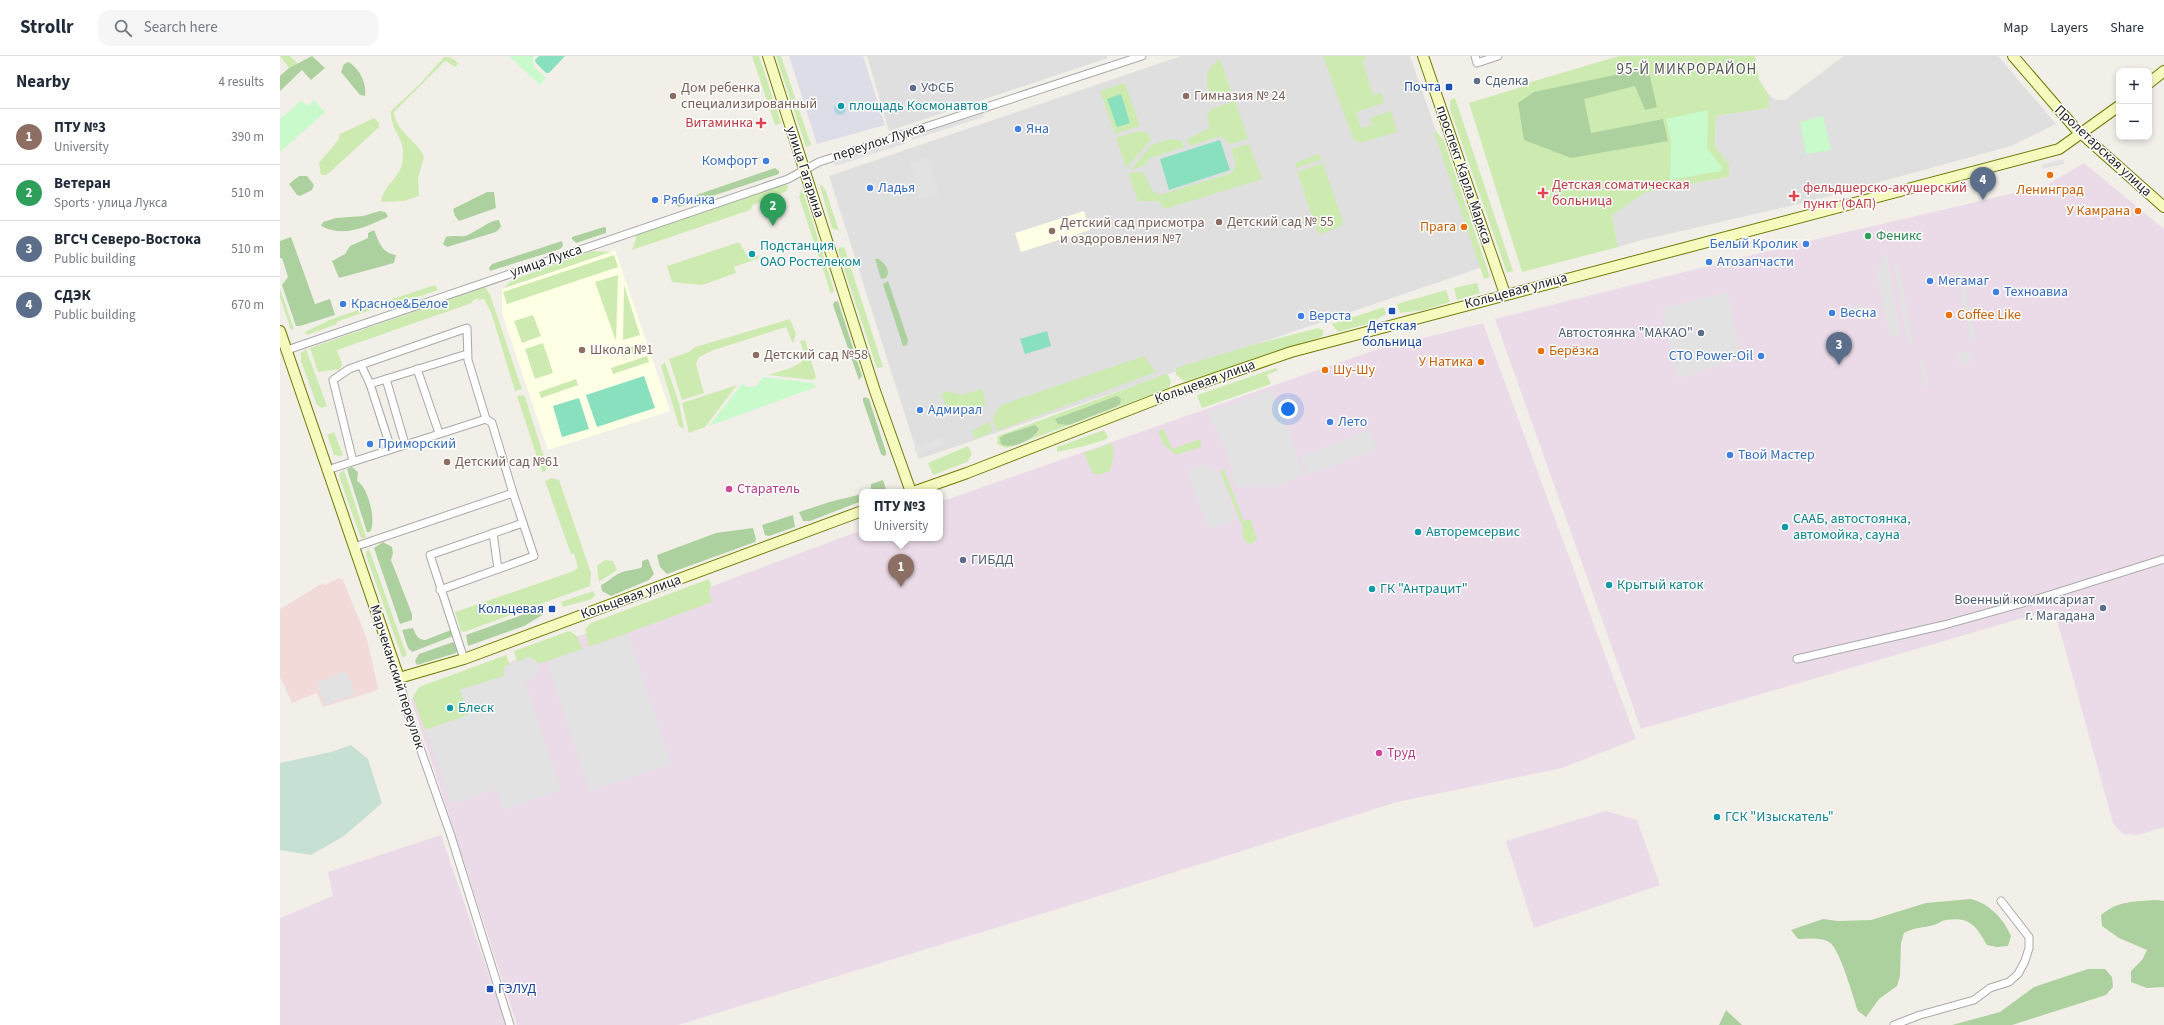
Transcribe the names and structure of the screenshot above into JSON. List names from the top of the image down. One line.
{"streets":{"main road":["Пролетарская улица","улица Гагарина","проспект Карла Маркса","Кольцевая улица","Марчеканский переулок"],"street":["переулок Лукса","улица Лукса"]},"crossings":[["переулок Лукса","улица Гагарина"],["переулок Лукса","улица Лукса"],["Пролетарская улица","Кольцевая улица"],["улица Гагарина","улица Лукса"],["проспект Карла Маркса","Кольцевая улица"],["улица Лукса","Марчеканский переулок"],["Кольцевая улица","Марчеканский переулок"]],"districts":["95-Й МИКРОРАЙОН"],"places":{"other":["Сделка","УФСБ","Дом ребенка специализированный","Гимназия № 24","площадь Космонавтов","Яна","Комфорт","Ленинград","Ладья","Рябинка","У Камрана","Детский сад № 55","Прага","Детский сад присмотра и оздоровления №7","Феникс","Белый Кролик","Подстанция ОАО Ростелеком","Атозапчасти","Мегамаг","Техноавиа","Красное&Белое","Весна","Coffee Like","Верста","Автостоянка \"МАКАО\"","Школа №1","Берёзка","Детский сад №58","СТО Power-Oil","У Натика","Шу-Шу","Адмирал","Лето","Приморский","Твой Мастер","Детский сад №61","Старатель","СААБ, автостоянка, автомойка, сауна","Авторемсервис","ГИБДД","Крытый каток","ГК \"Антрацит\"","Военный коммисариат г. Магадана","Блеск","Труд","ГСК \"Изыскатель\""],"transit":["Почта","Детская больница","Кольцевая","ГЭЛУД"],"health":["Витаминка","Детская соматическая больница","фельдшерско-акушерский пункт (ФАП)"]},"page":{"header":"Strollr","search":"Search here","nav":["Map","Layers","Share"],"heading":["Nearby","4 results"],"map_buttons":["+","−"],"list":[{"mark":"1","name":"ПТУ №3","note":"University","value":"390 m"},{"mark":"2","name":"Ветеран","note":"Sports · улица Лукса","value":"510 m"},{"mark":"3","name":"ВГСЧ Северо-Востока","note":"Public building","value":"510 m"},{"mark":"4","name":"СДЭК","note":"Public building","value":"670 m"}],"pins":["4","2","3","1"],"popup":["ПТУ №3","University"]}}
